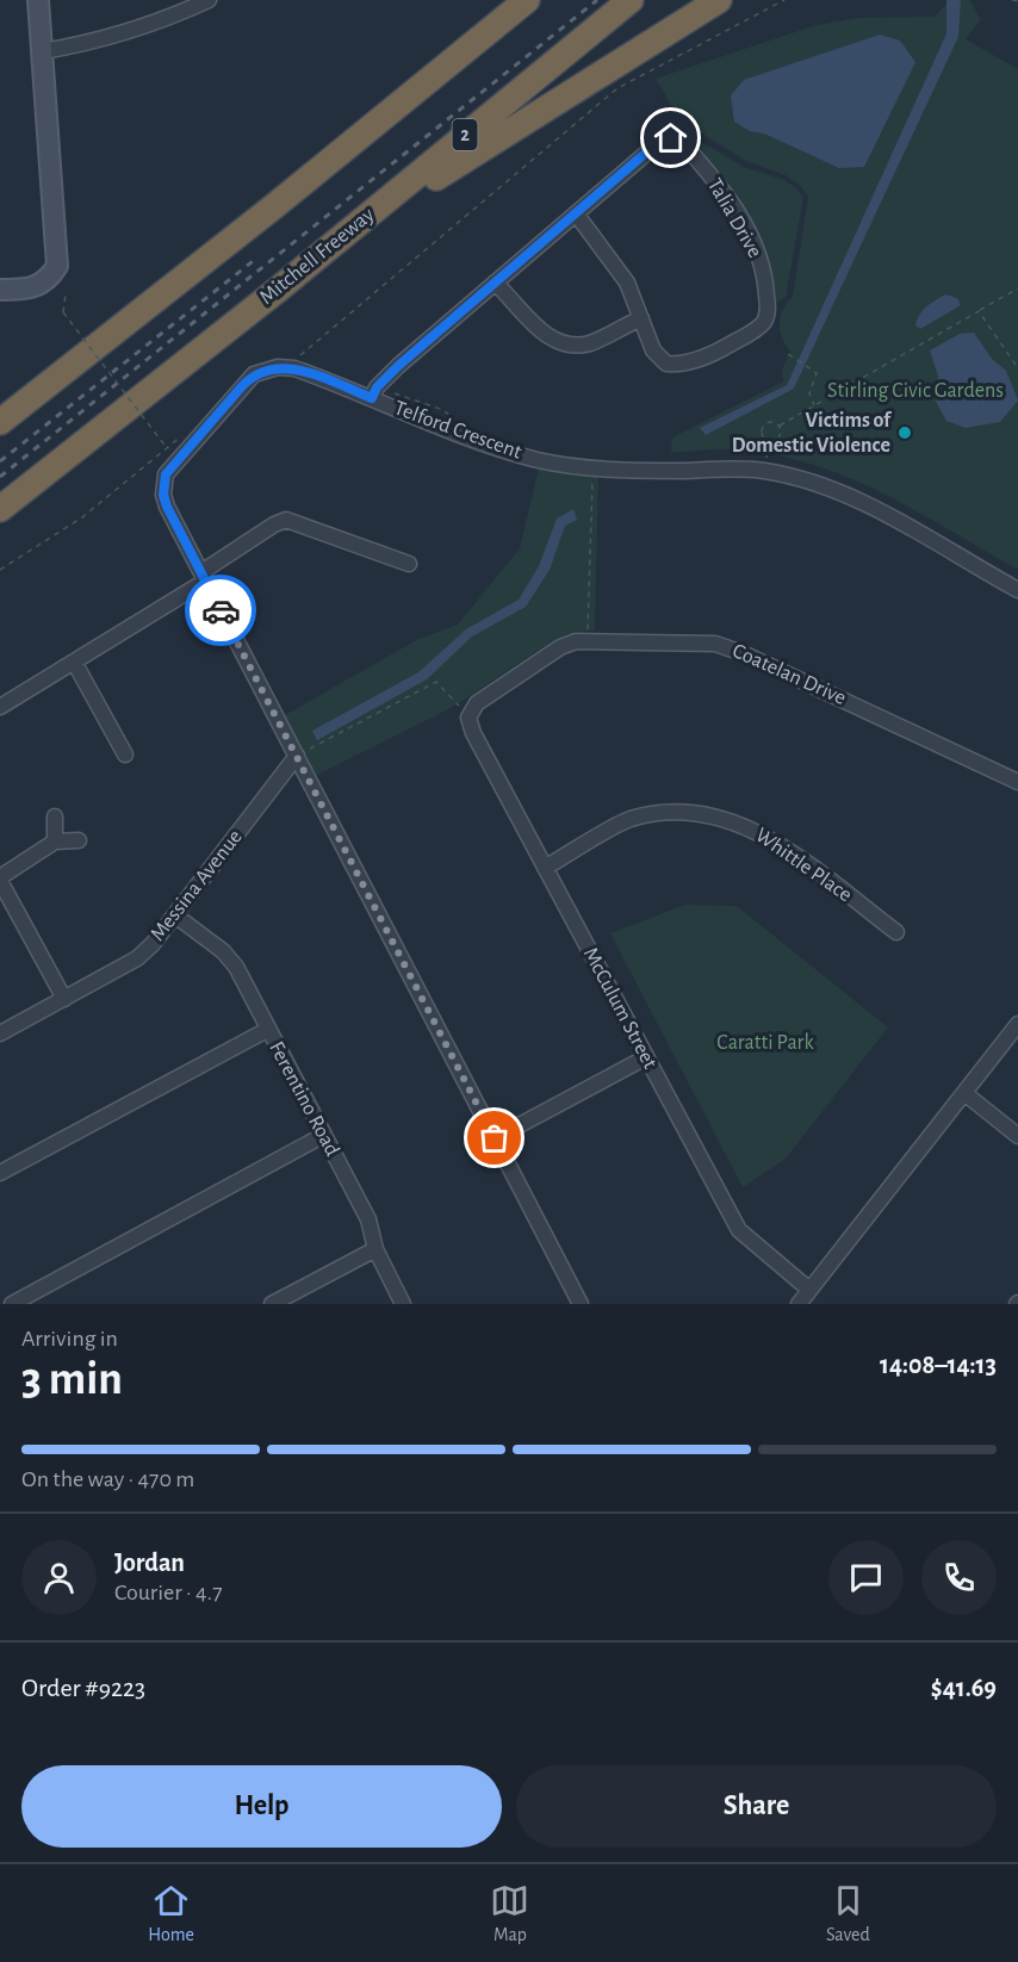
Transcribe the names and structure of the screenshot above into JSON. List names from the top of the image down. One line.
{"streets":{"highway":["2","Mitchell Freeway"],"street":["Talia Drive","Telford Crescent","Coatelan Drive","Whittle Place","Messina Avenue","McCulum Street","Ferentino Road"]},"crossings":[["Talia Drive","Telford Crescent"],["Telford Crescent","Messina Avenue"],["Coatelan Drive","McCulum Street"],["Whittle Place","McCulum Street"],["Messina Avenue","Ferentino Road"]],"parks":["Stirling Civic Gardens","Caratti Park"],"places":["Victims of Domestic Violence"],"page":{"heading":["3 min","Arriving in","14:08–14:13"],"panel":["Jordan","Courier · 4.7","Order #9223","$41.69"],"bar":"On the way · 470 m","buttons":["Help","Share"],"tabs":["Home","Map","Saved"]}}
